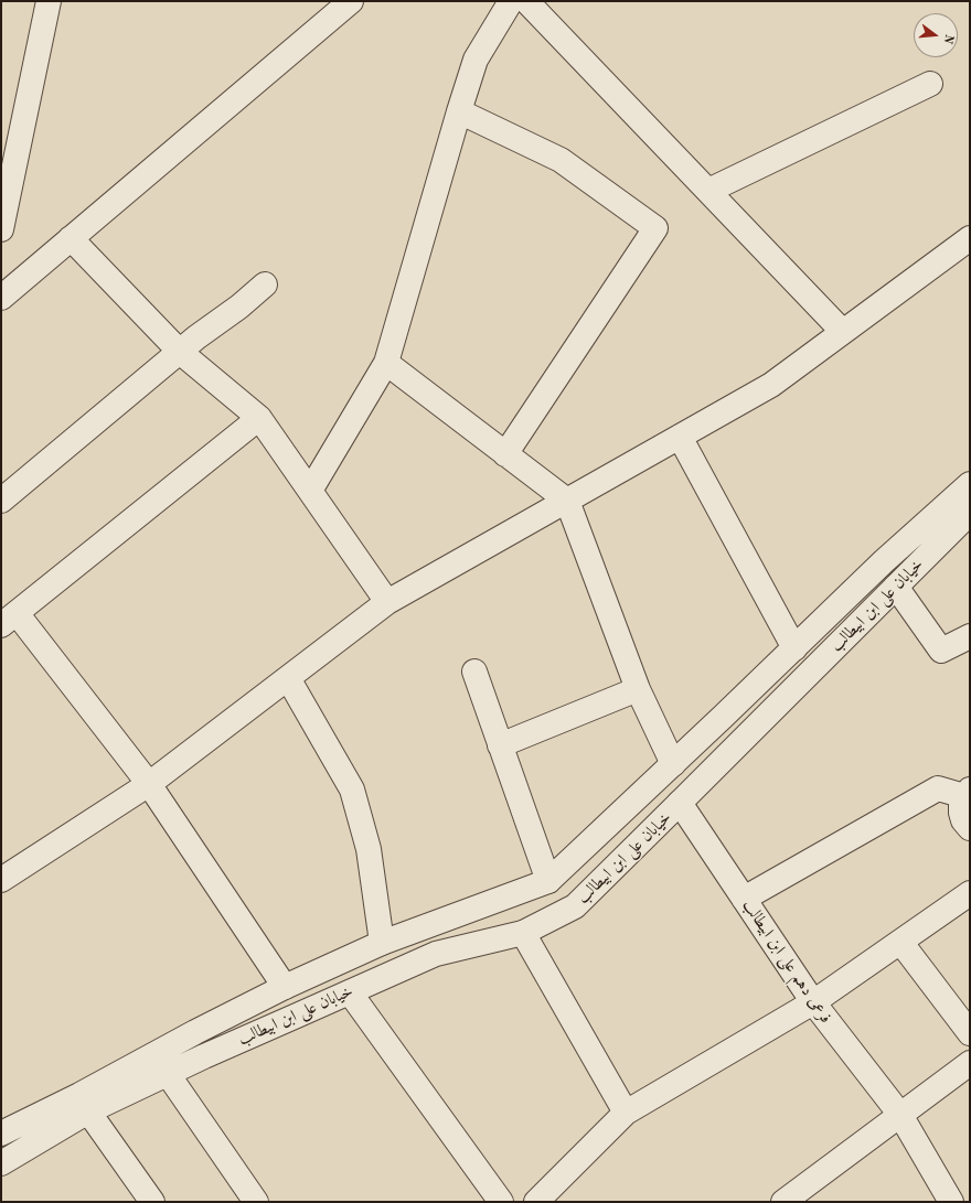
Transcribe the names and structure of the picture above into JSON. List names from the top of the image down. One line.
{"streets":{"street":["خیابان علی ابن ابیطالب","فرعی دهم علی ابن ابیطالب"]},"crossings":[["خیابان علی ابن ابیطالب","فرعی دهم علی ابن ابیطالب"]],"north":"right"}
